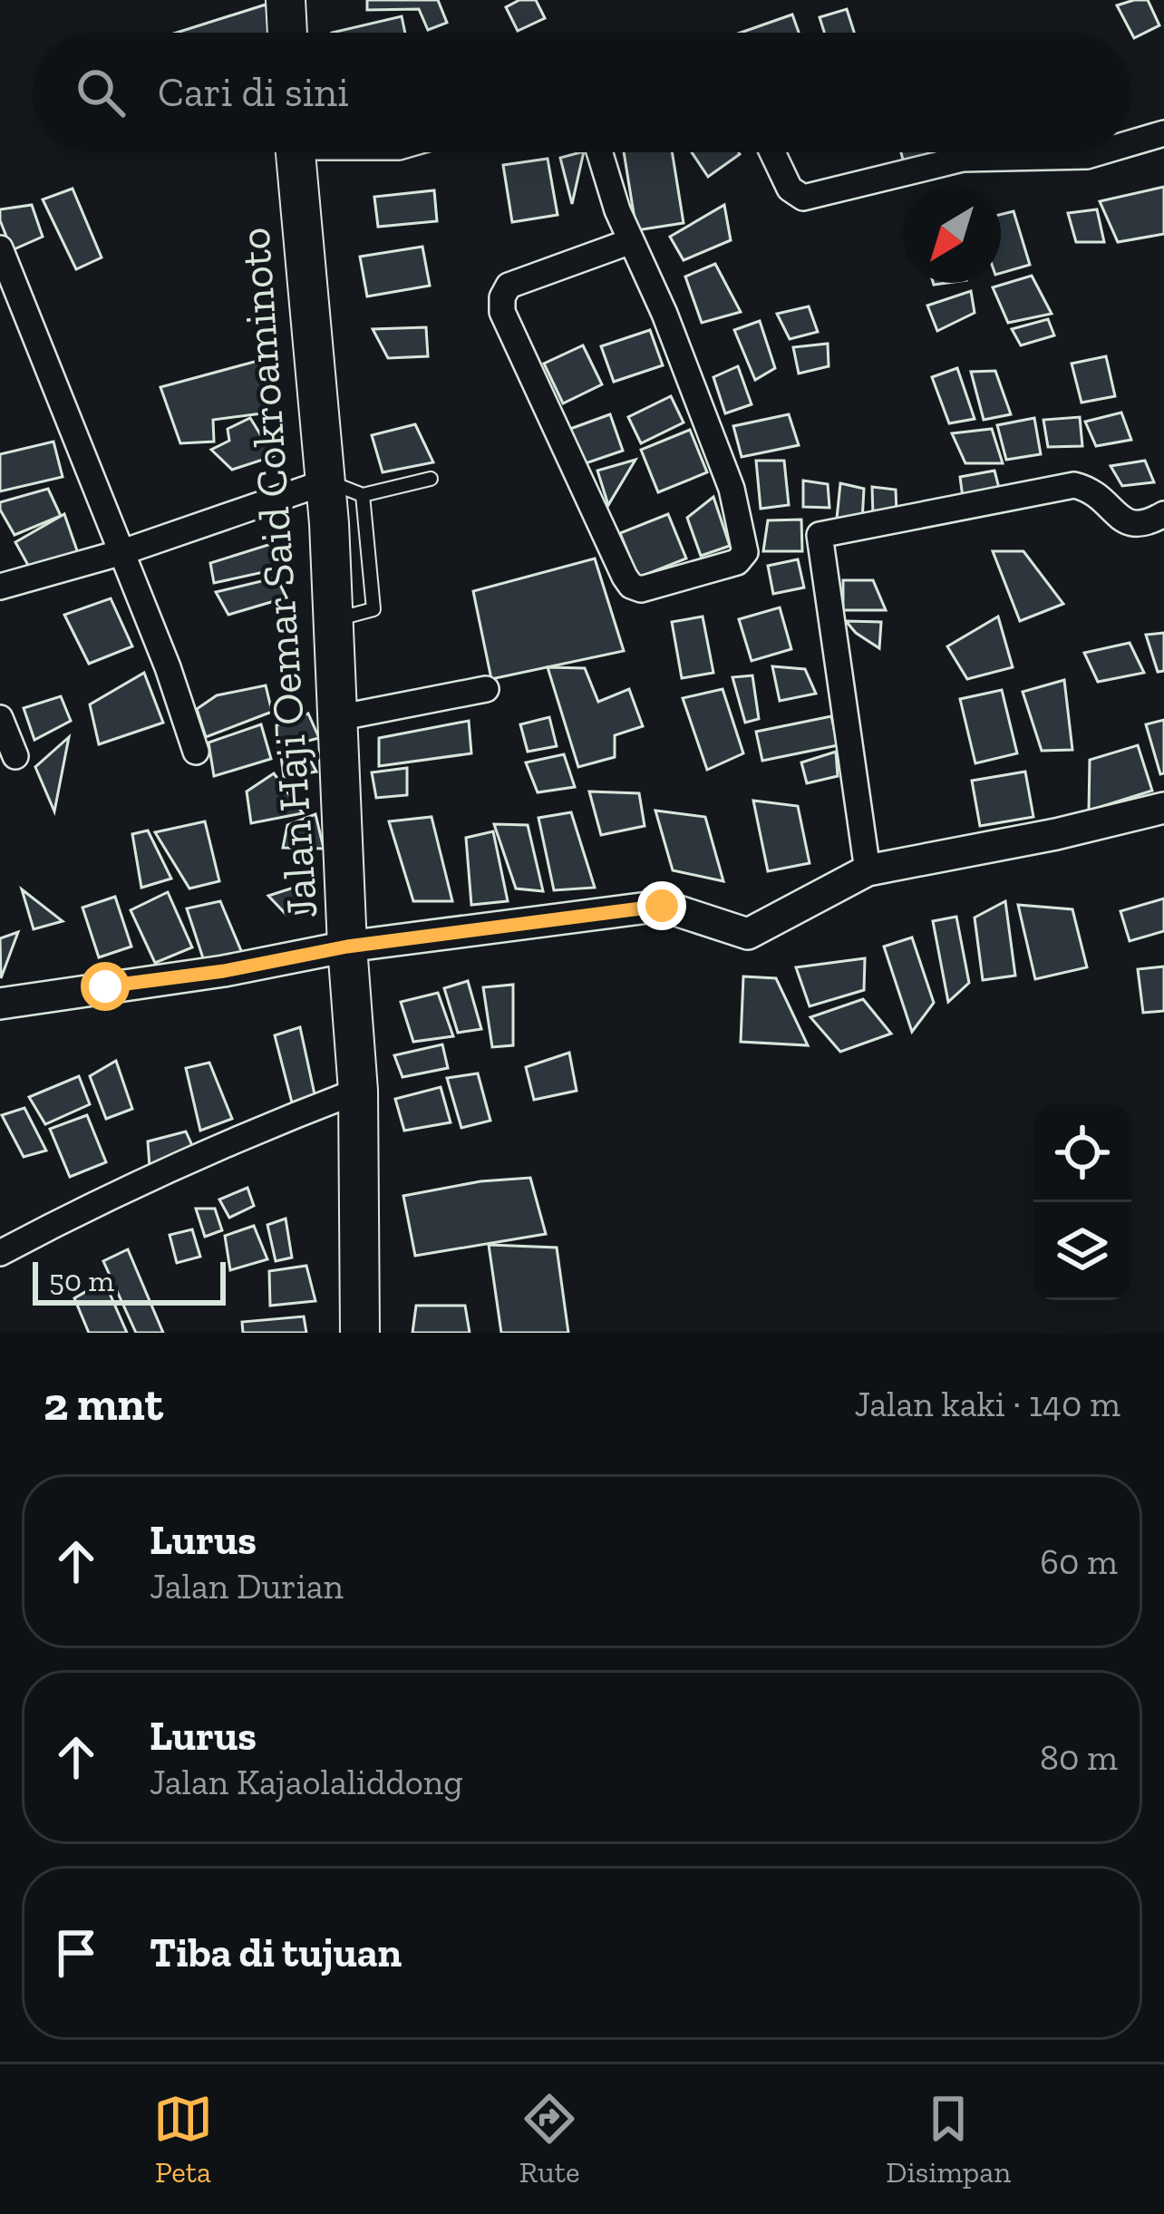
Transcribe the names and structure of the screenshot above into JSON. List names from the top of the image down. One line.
{"streets":{"highway":["Jalan Haji Oemar Said Cokroaminoto"]},"scale_bar":"50 m","north":"bottom left","page":{"search":"Cari di sini","scale":"50 m","heading":["2 mnt","Jalan kaki · 140 m"],"list":[["Lurus","Jalan Durian","60 m"],["Lurus","Jalan Kajaolaliddong","80 m"],"Tiba di tujuan"],"nav":["Peta","Rute","Disimpan"]}}
